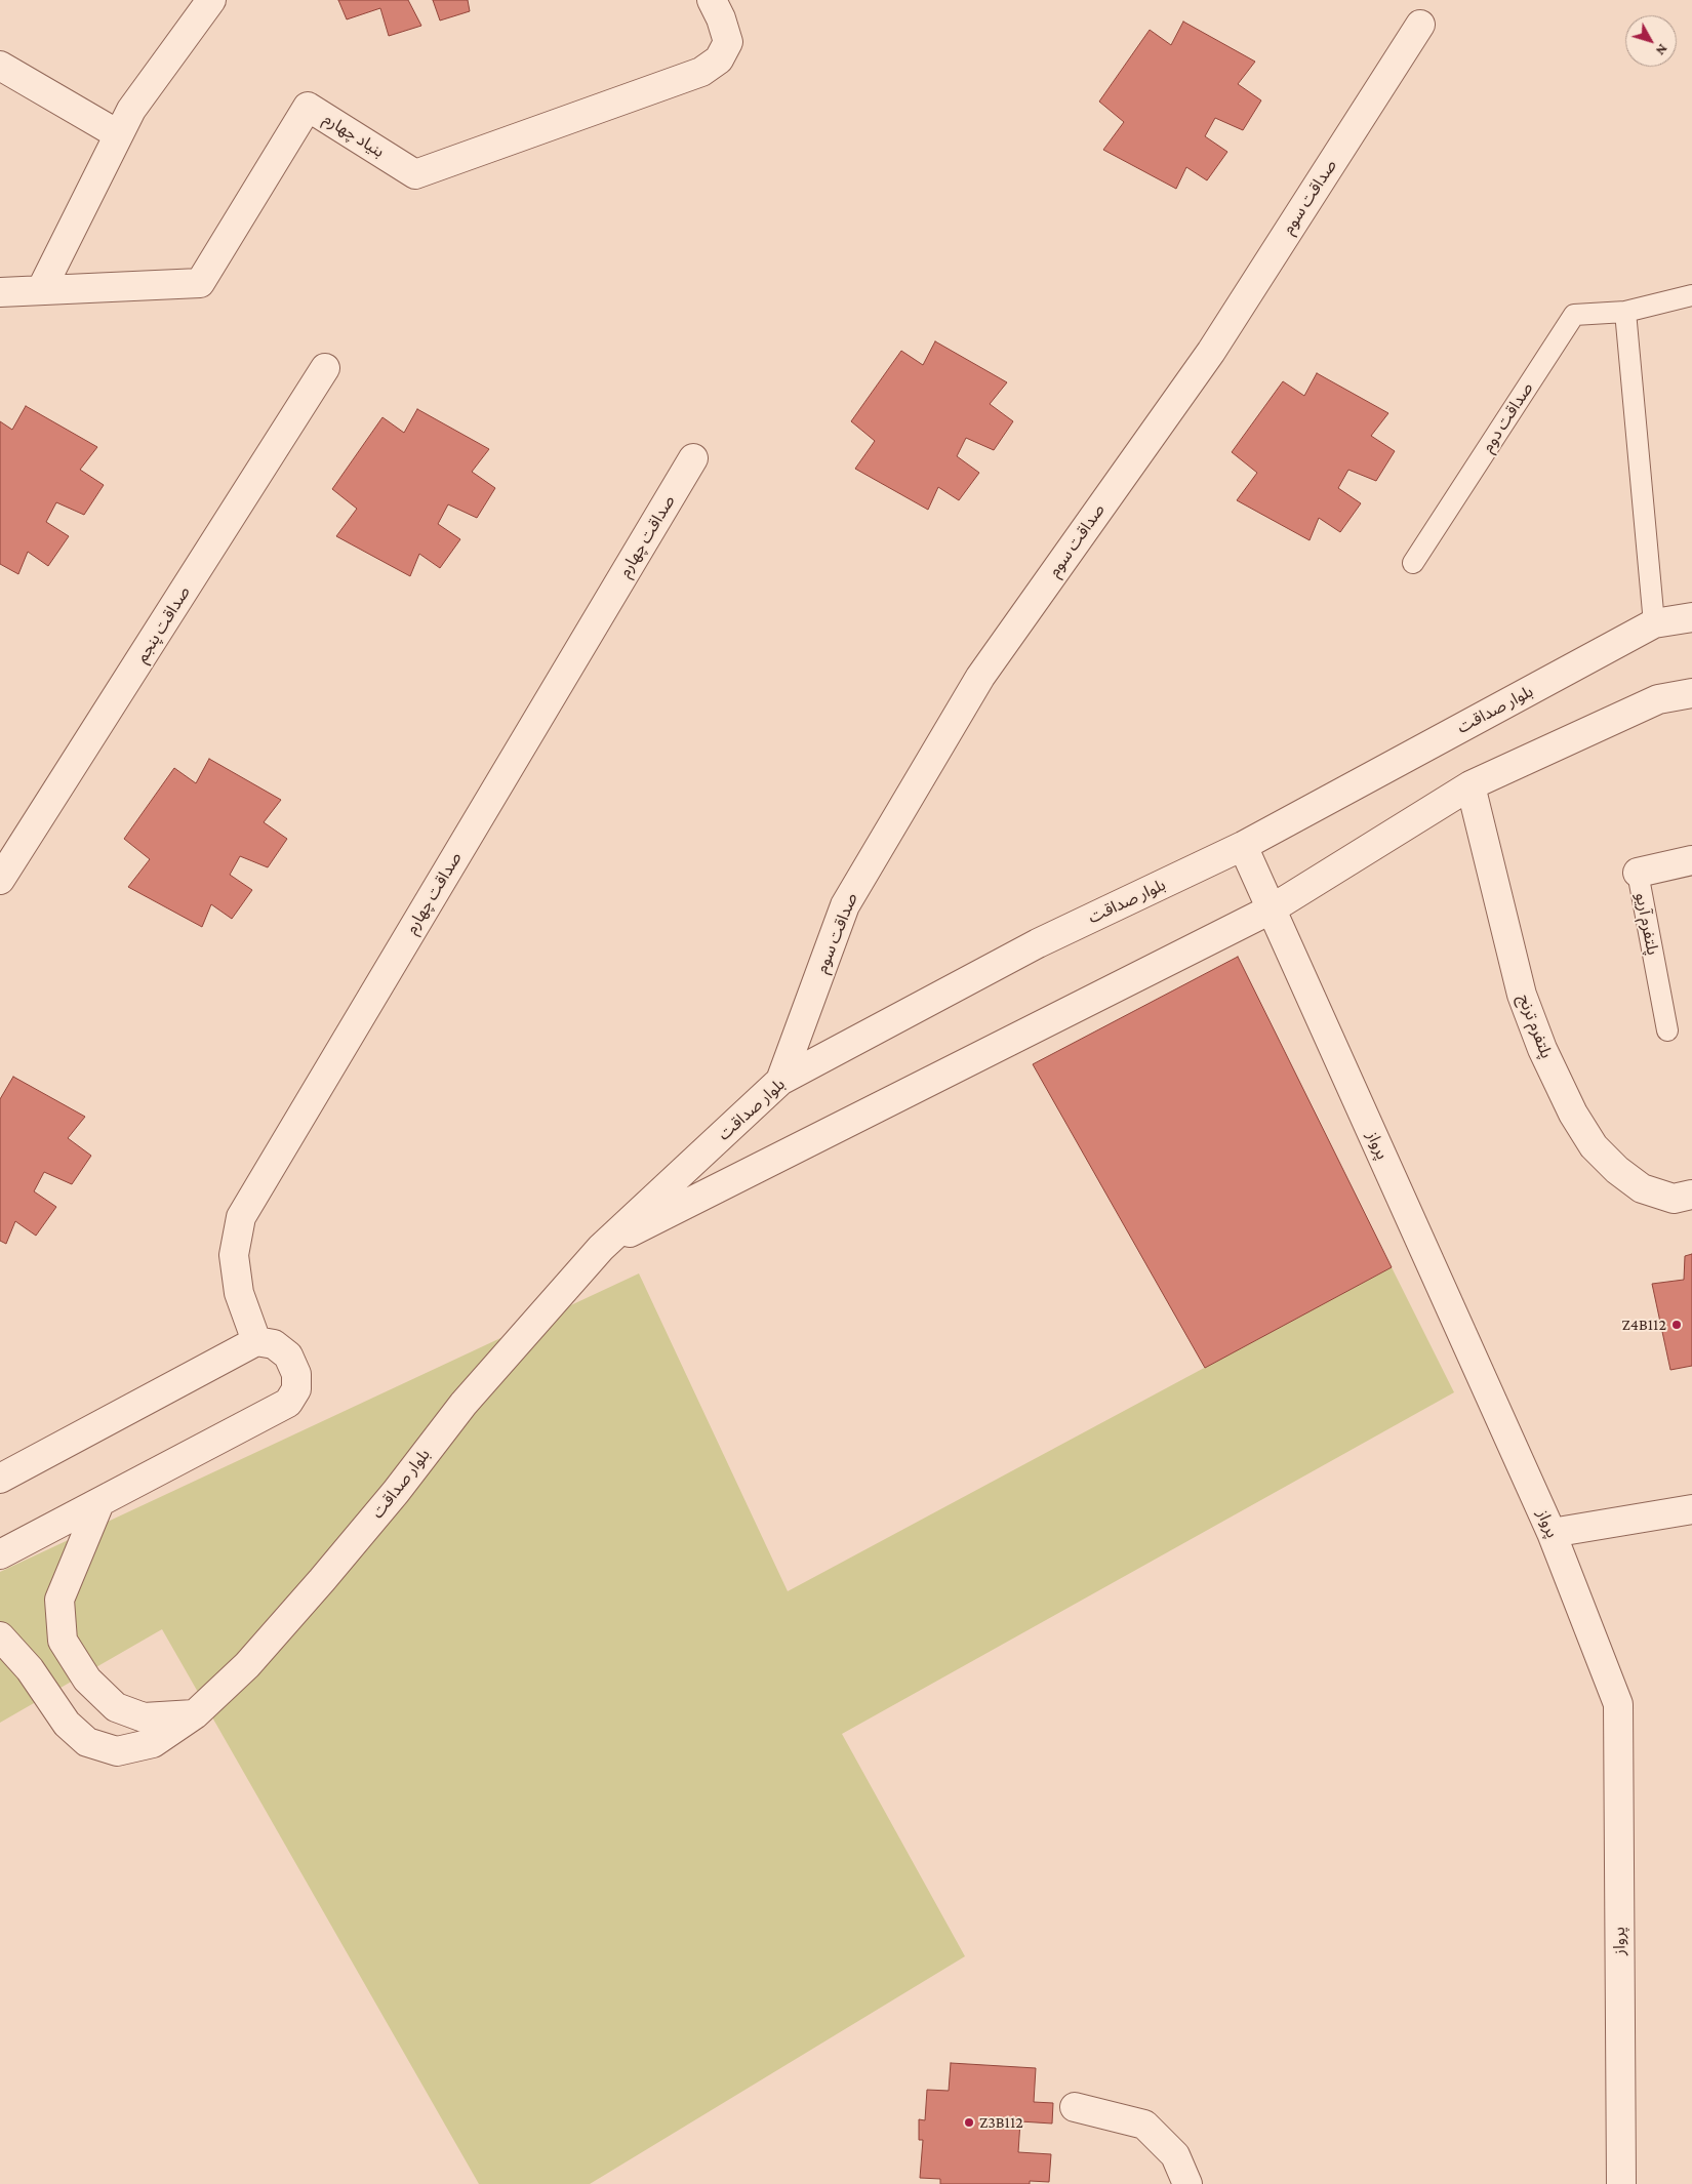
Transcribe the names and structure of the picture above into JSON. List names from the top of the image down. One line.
{"streets":{"street":["بنیاد چهارم","صداقت سوم","صداقت چهارم","صداقت پنجم","بلوار صداقت","پلتفرم آریو","پلتفرم ترنج","پرواز"],"lane":["صداقت دوم"]},"crossings":[["صداقت سوم","بلوار صداقت"],["بلوار صداقت","پلتفرم ترنج"],["بلوار صداقت","پرواز"]],"places":["Z4B112","Z3B112"],"north":"bottom right"}
